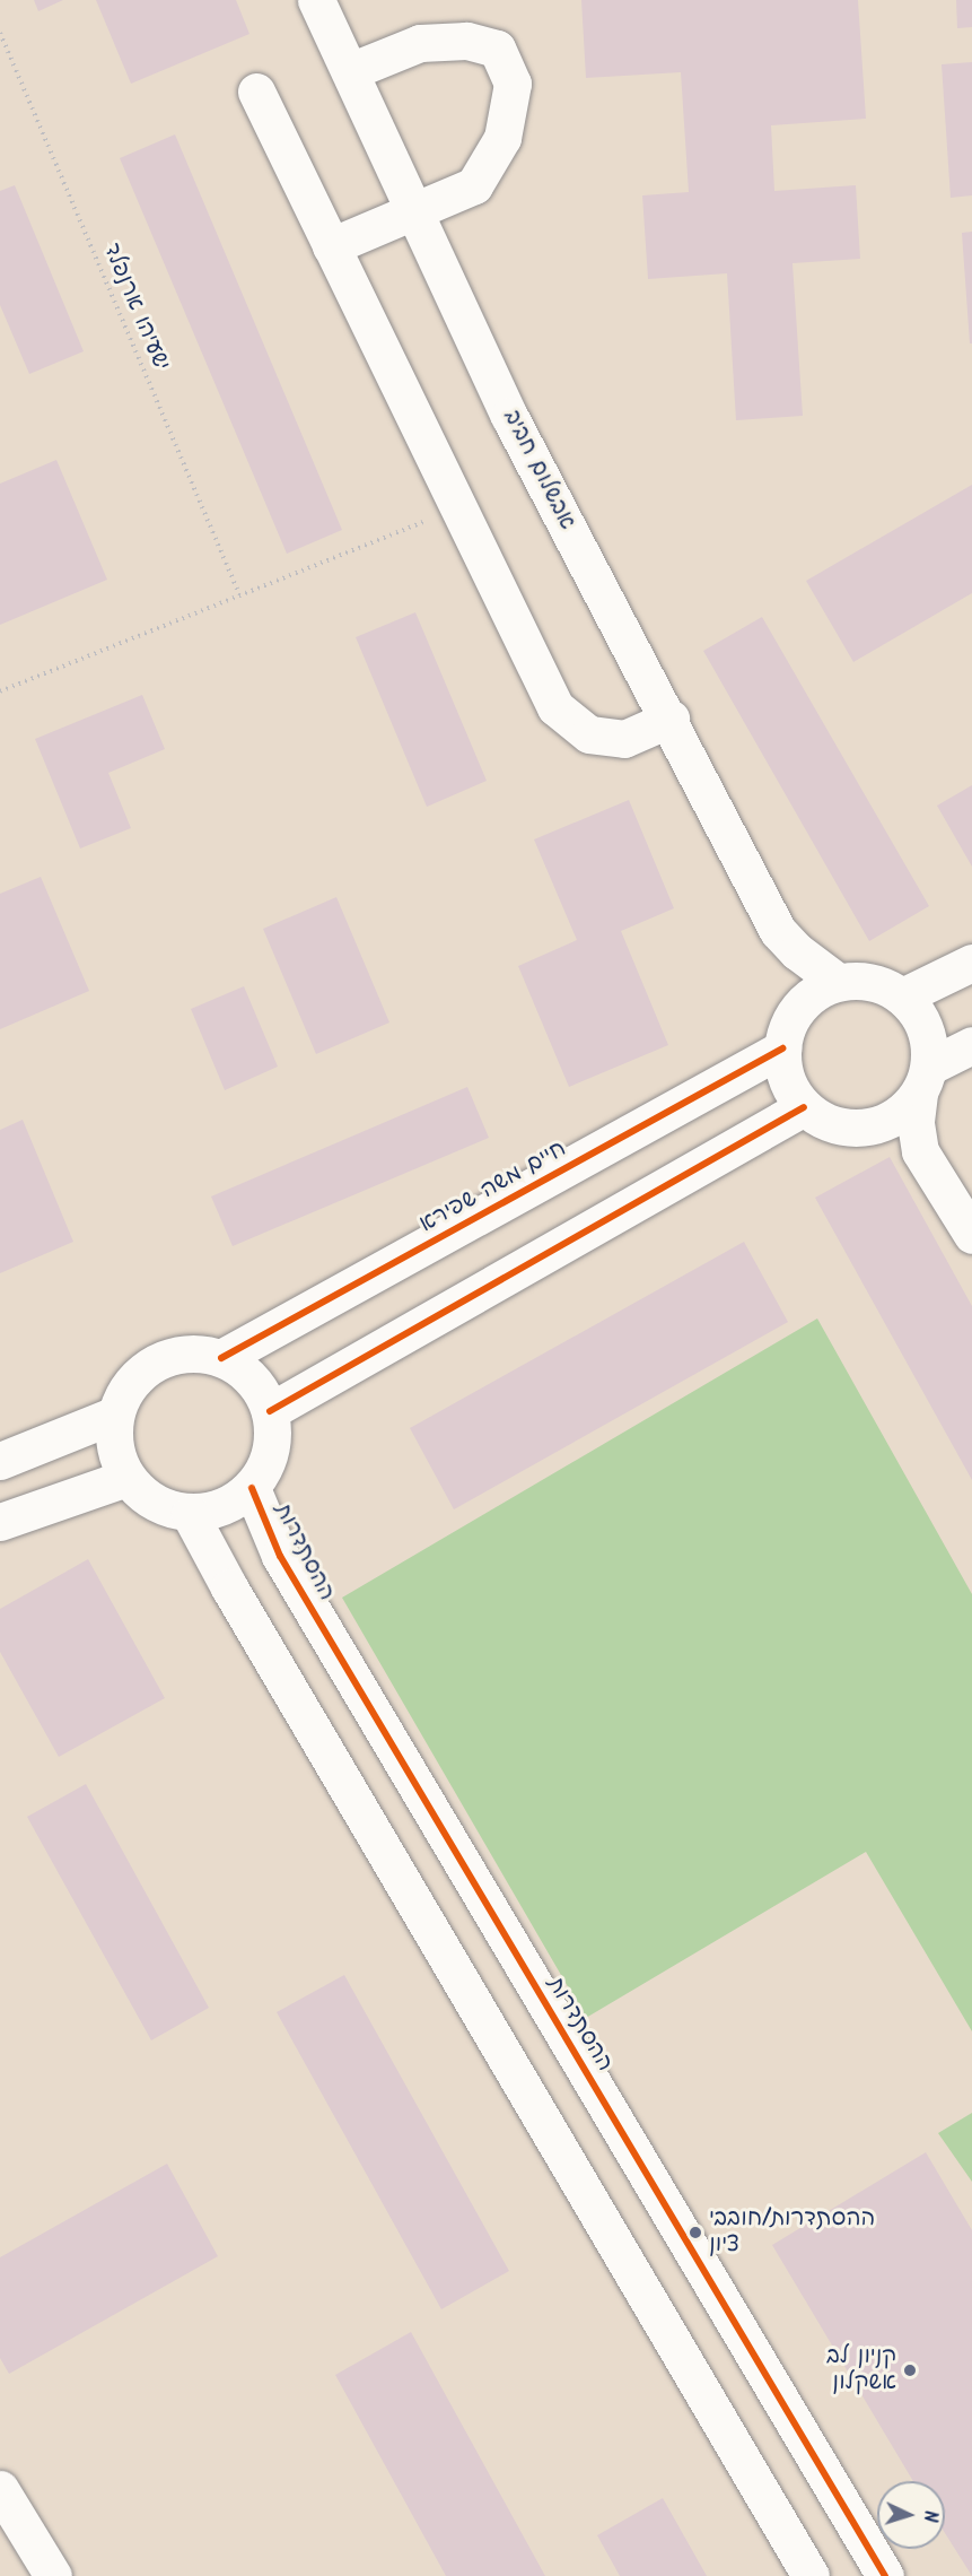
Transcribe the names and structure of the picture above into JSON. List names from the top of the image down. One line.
{"streets":{"street":["אבשלום חביב","חיים משה שפירא","ההסתדרות"],"path":["ישעיהו ארנפלד"]},"crossings":[["אבשלום חביב","חיים משה שפירא"],["חיים משה שפירא","ההסתדרות"]],"places":["ההסתדרות/חובבי ציון","קניון לב אשקלון"],"north":"right"}
